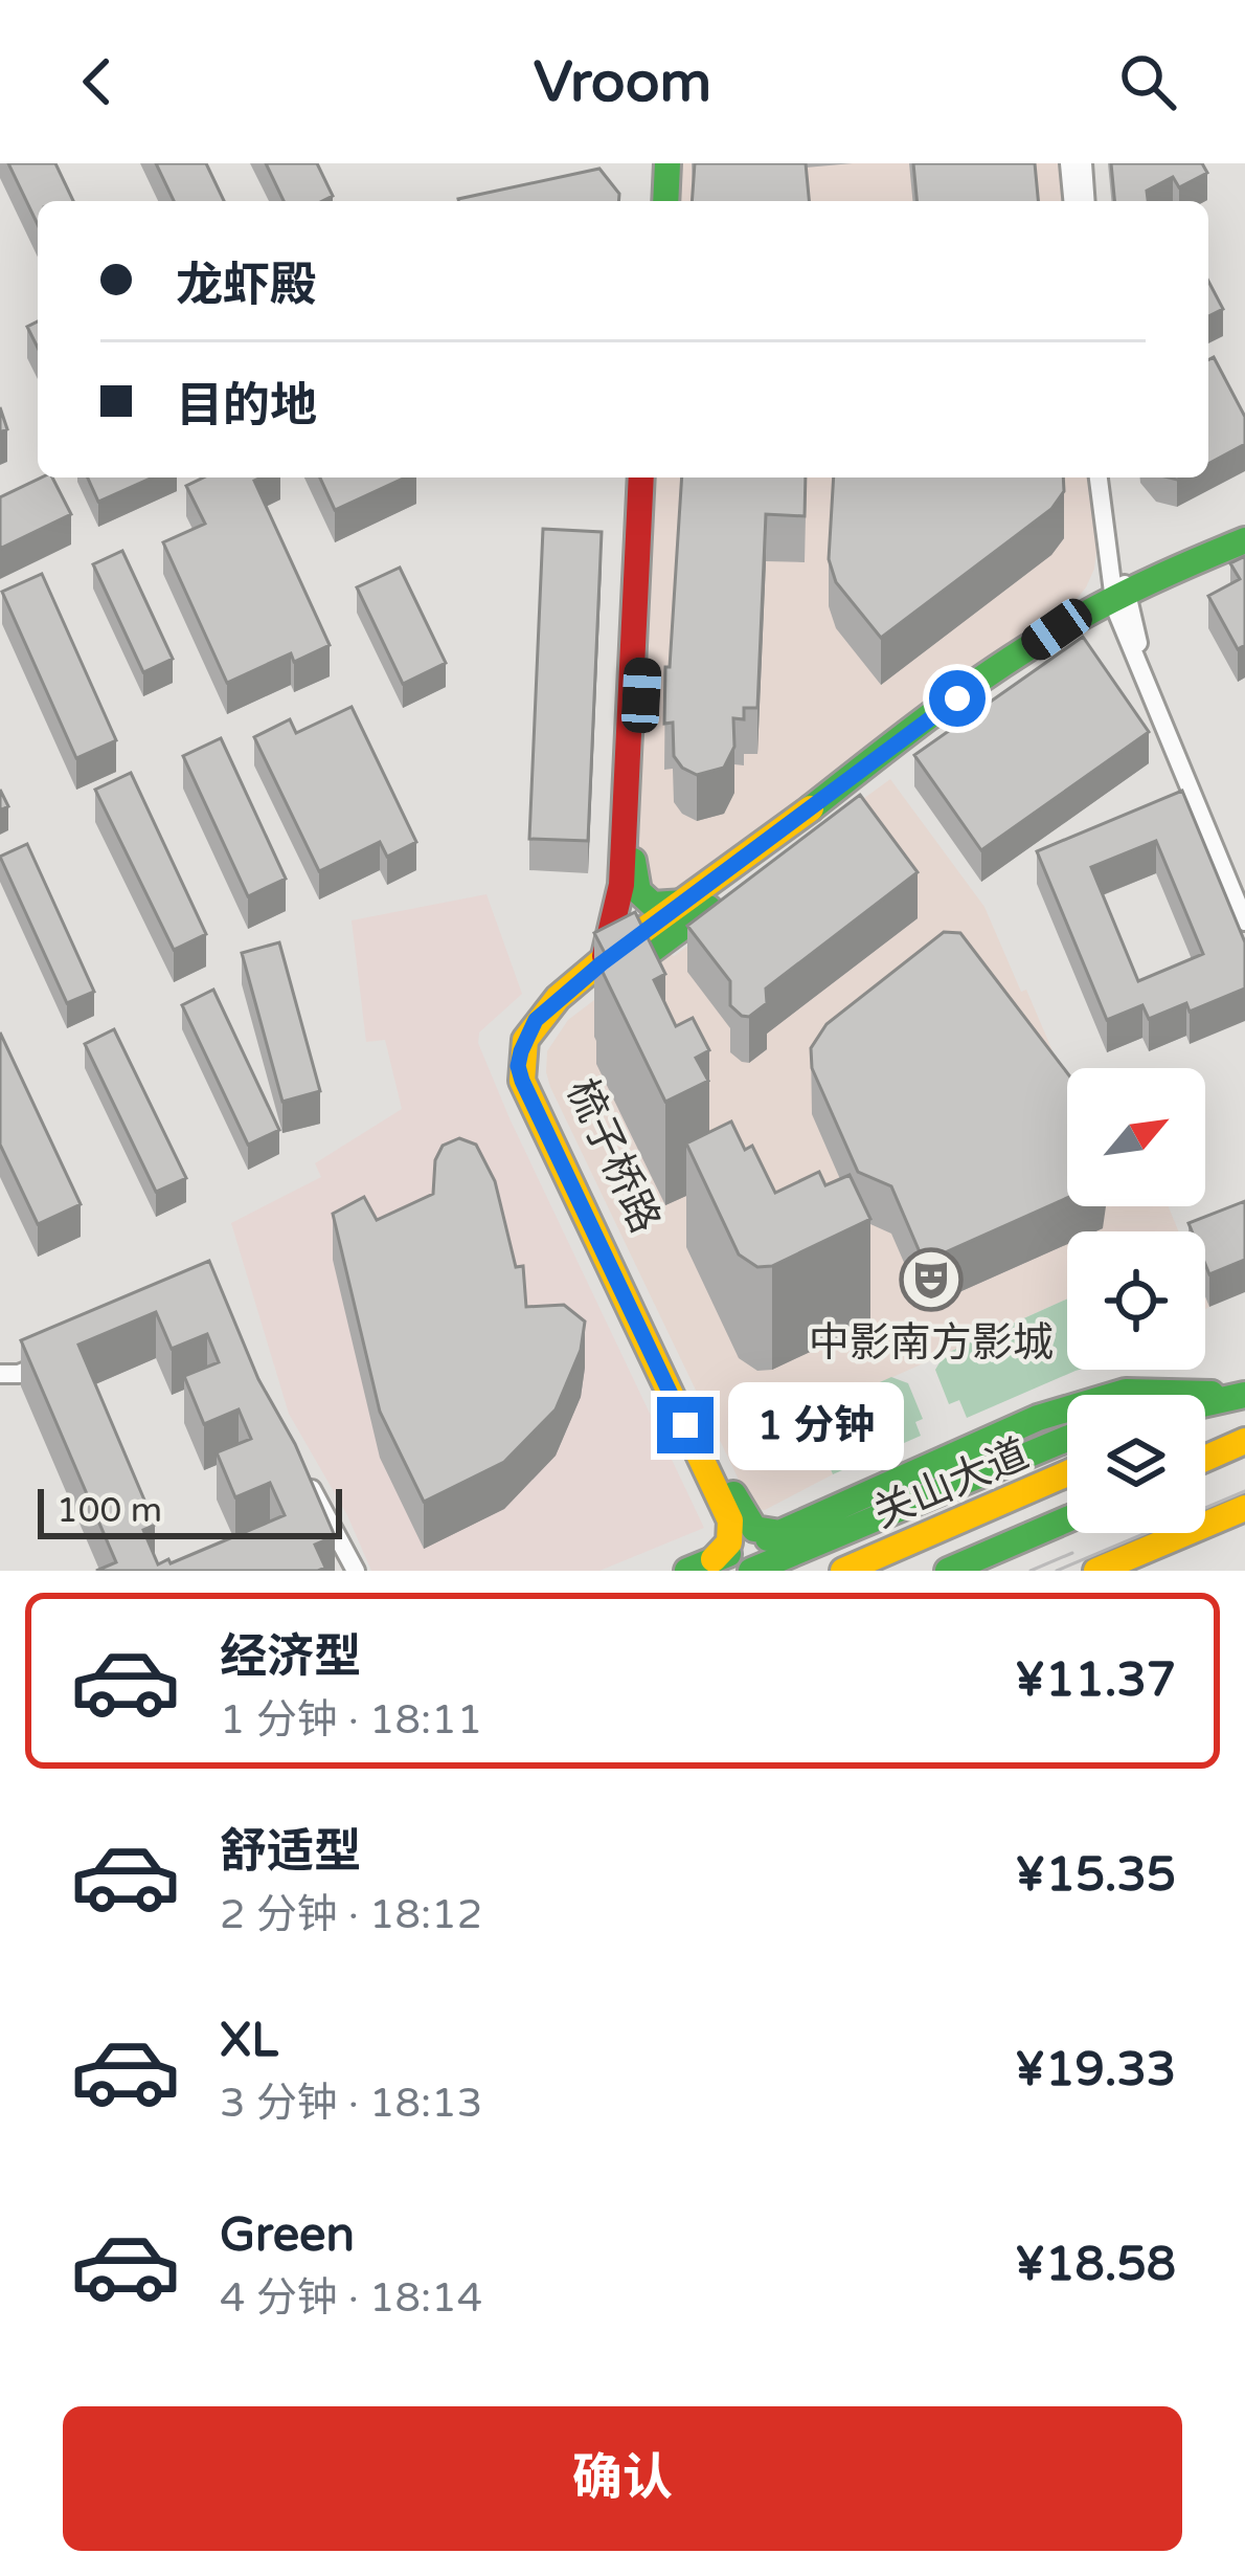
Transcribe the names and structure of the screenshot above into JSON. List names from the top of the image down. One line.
{"streets":{"main road":["梳子桥路","关山大道"]},"places":{"theatre":["中影南方影城"]},"scale_bar":"100 m","north":"top right","page":{"header":"Vroom","banner":["龙虾殿","目的地"],"bubble":"1 分钟","scale":"100 m","list":[{"name":"经济型","note":"1 分钟 · 18:11","value":"¥11.37"},{"name":"舒适型","note":"2 分钟 · 18:12","value":"¥15.35"},{"name":"XL","note":"3 分钟 · 18:13","value":"¥19.33"},{"name":"Green","note":"4 分钟 · 18:14","value":"¥18.58"}],"buttons":"确认"}}
